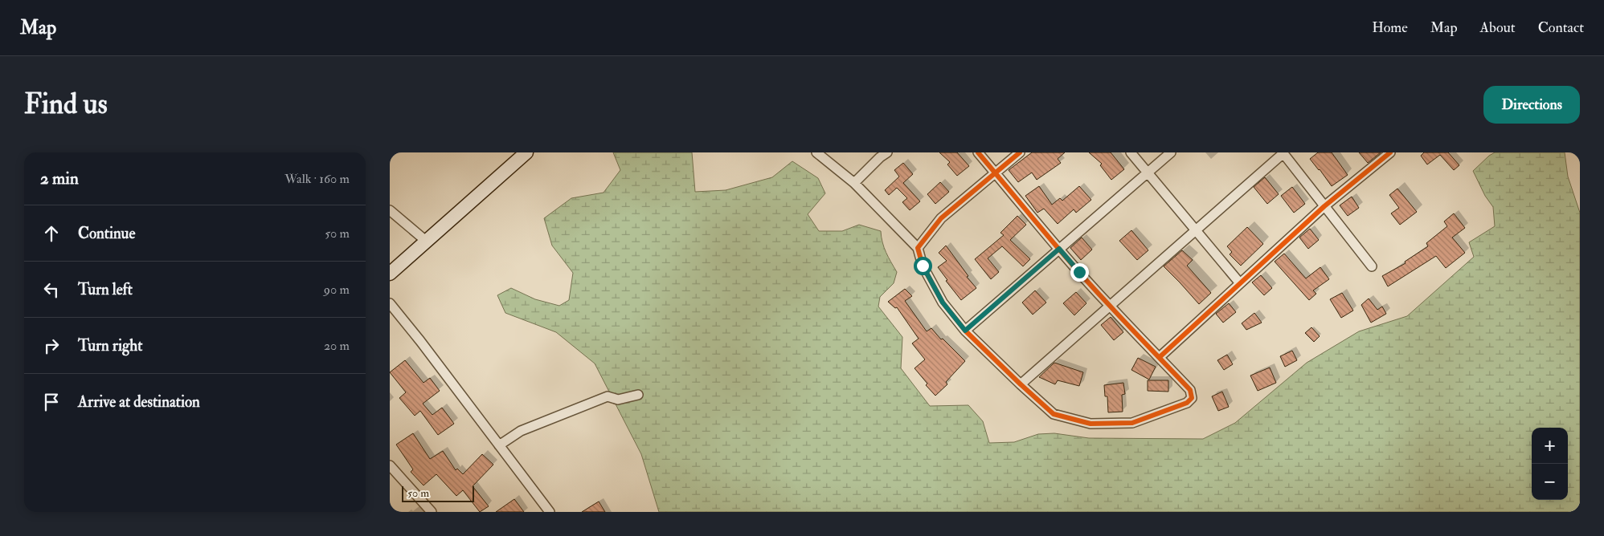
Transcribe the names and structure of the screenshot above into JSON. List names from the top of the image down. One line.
{"scale_bar":"50 m","page":{"header":"Map","nav":["Home","Map","About","Contact"],"buttons":"Directions","title":"Find us","heading":["2 min","Walk · 160 m"],"list":[["Continue","50 m"],["Turn left","90 m"],["Turn right","20 m"],"Arrive at destination"],"map_buttons":["+","−"],"scale":"50 m"}}
